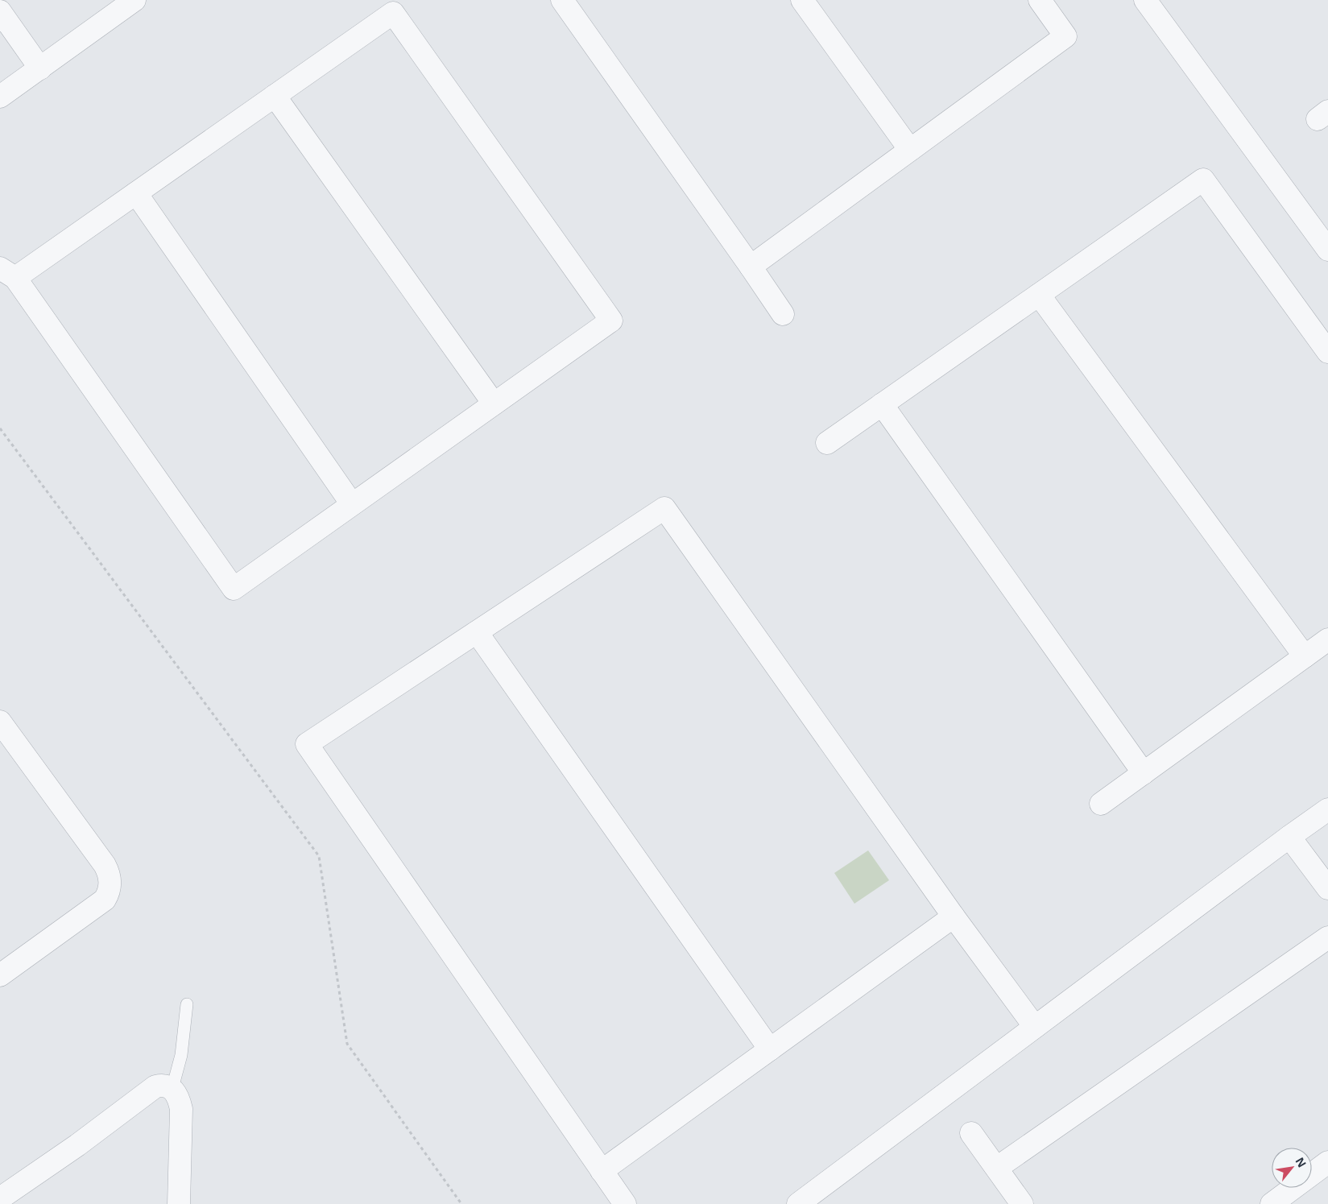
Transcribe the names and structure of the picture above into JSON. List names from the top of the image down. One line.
{"north":"top right"}
